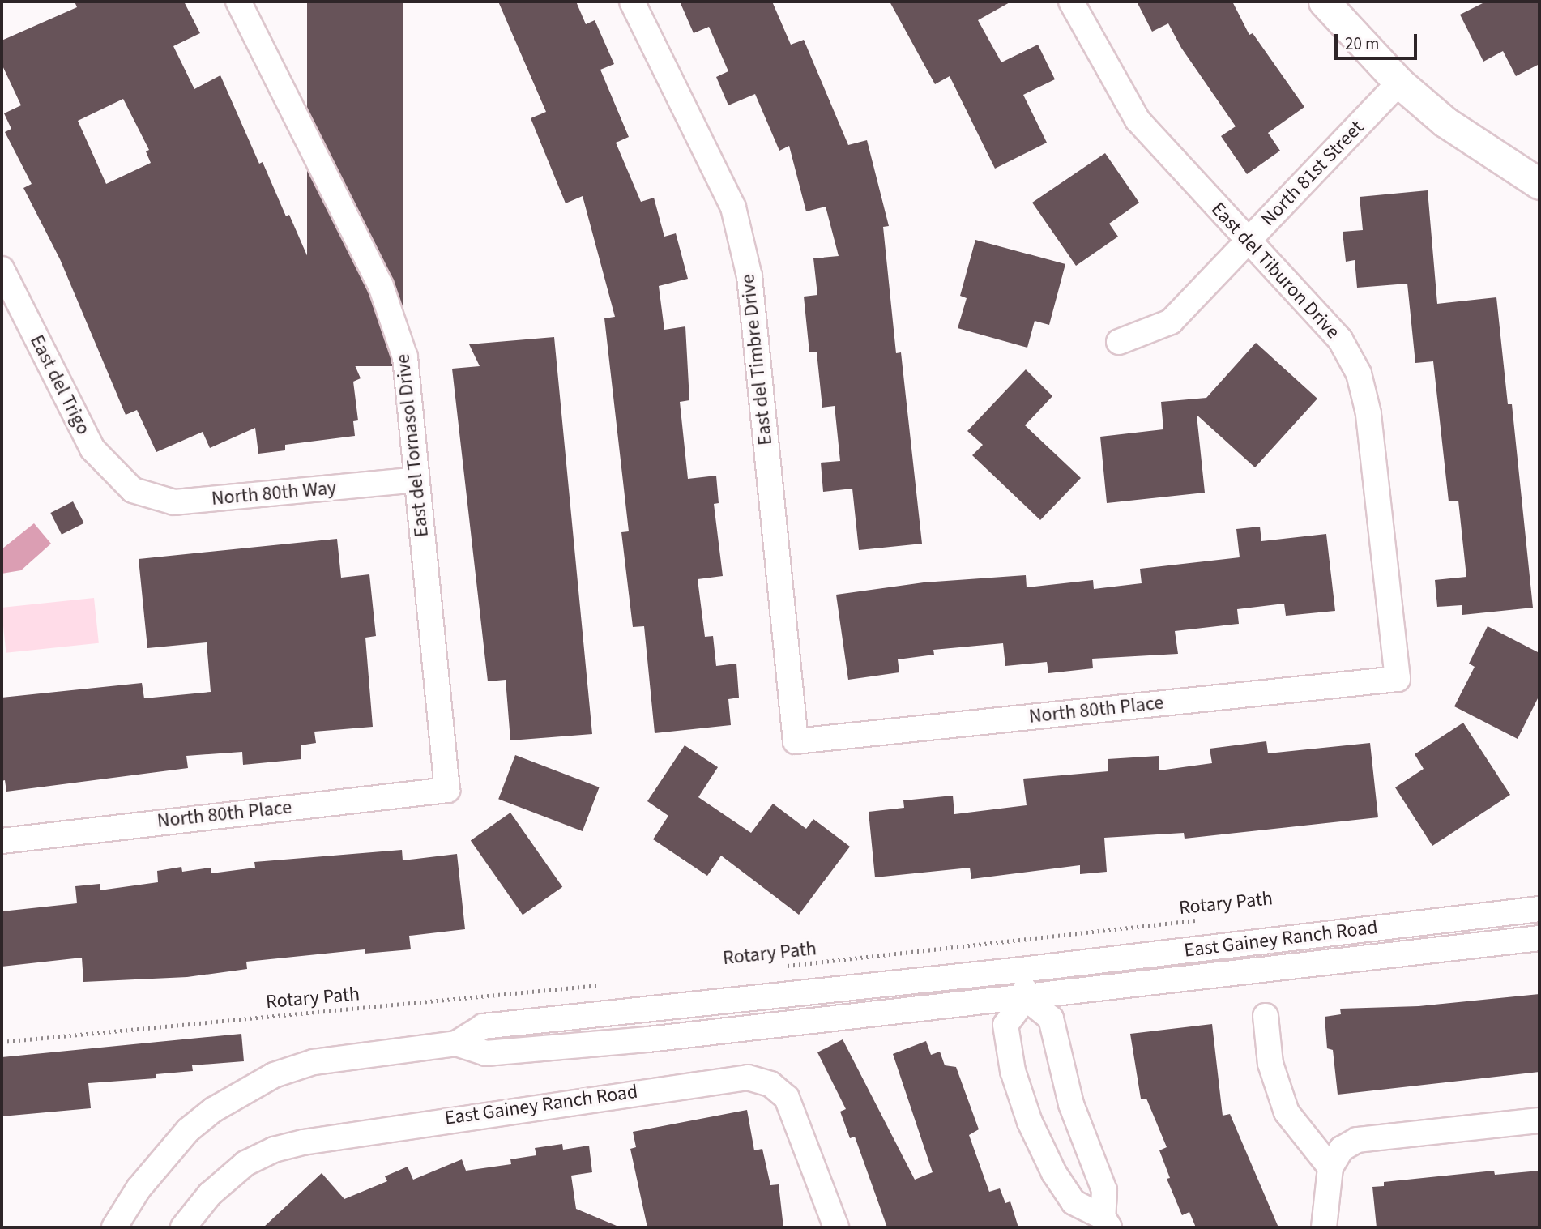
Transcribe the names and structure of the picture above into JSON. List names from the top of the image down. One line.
{"streets":{"street":["North 81st Street","East del Tiburon Drive","East del Timbre Drive","East del Trigo","East del Tornasol Drive","North 80th Way","North 80th Place","East Gainey Ranch Road"],"path":["Rotary Path"]},"crossings":[["North 81st Street","East del Tiburon Drive"],["East del Tiburon Drive","North 80th Place"],["East del Timbre Drive","North 80th Place"],["East del Trigo","North 80th Way"],["East del Tornasol Drive","North 80th Way"],["East del Tornasol Drive","North 80th Place"]],"scale_bar":"20 m"}
